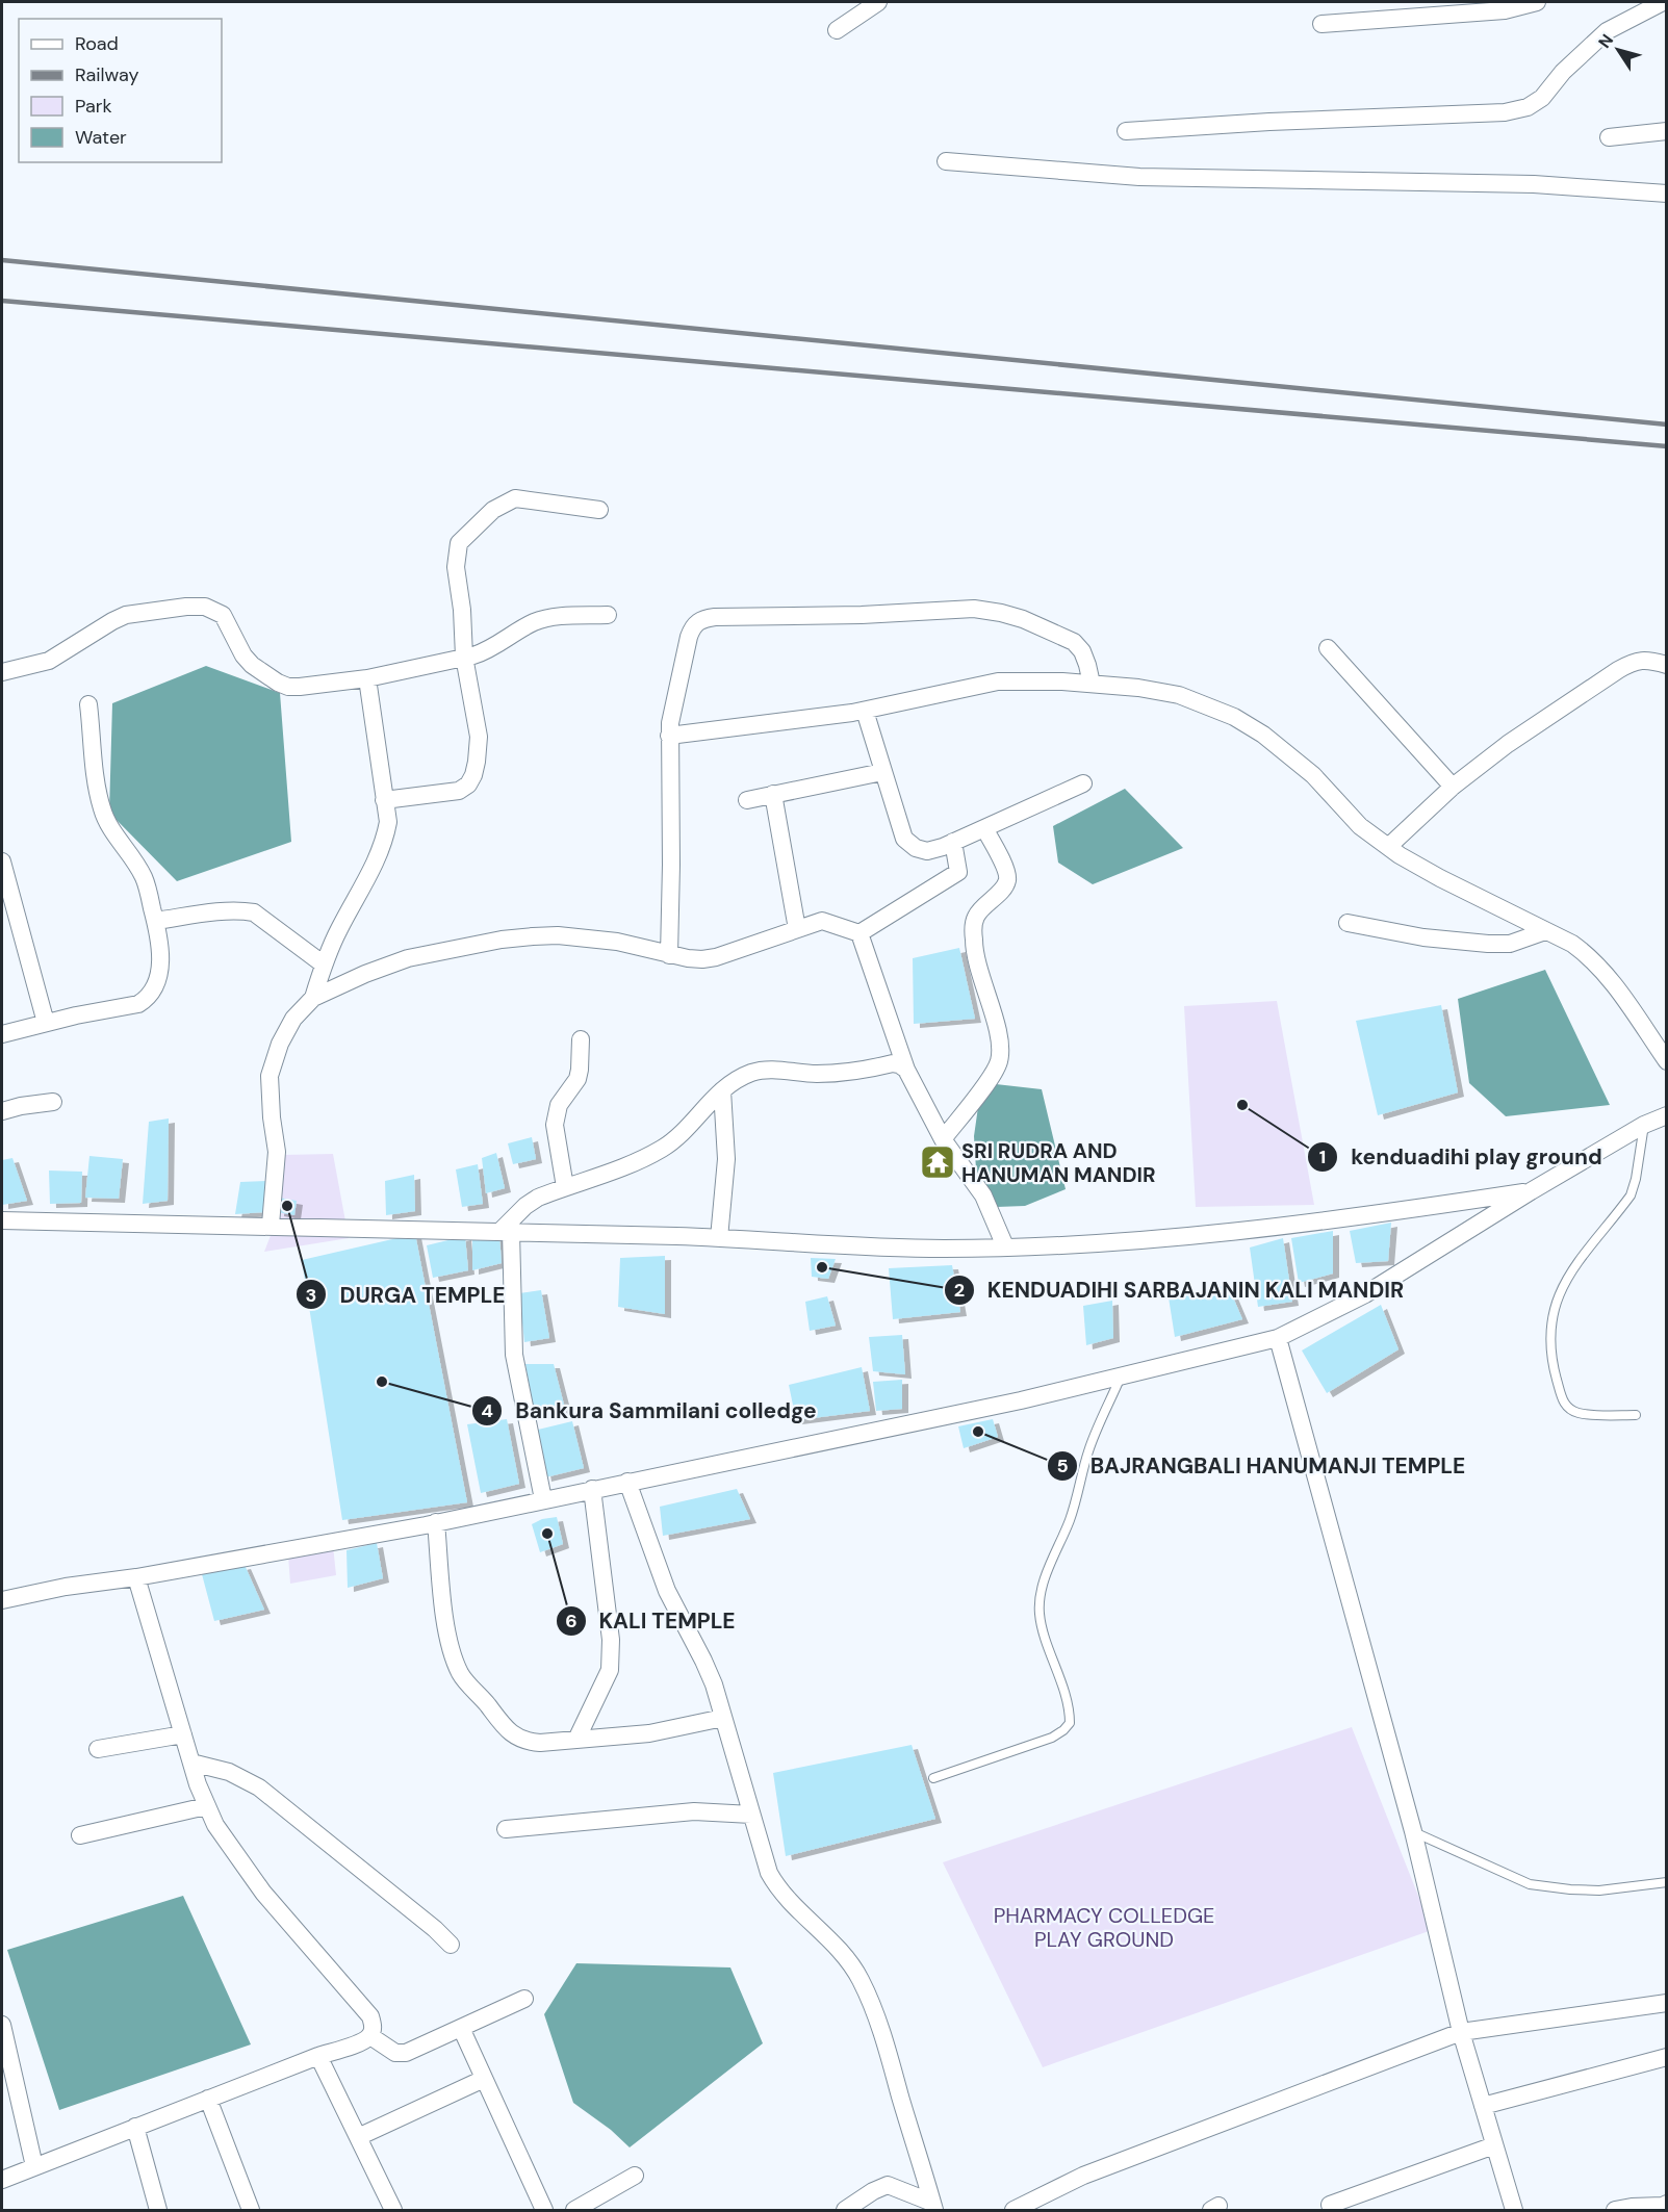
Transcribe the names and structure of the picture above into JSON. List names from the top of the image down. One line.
{"parks":["PHARMACY COLLEDGE PLAY GROUND"],"places":{"other":["kenduadihi play ground","DURGA TEMPLE","KENDUADIHI SARBAJANIN KALI MANDIR","Bankura Sammilani colledge","BAJRANGBALI HANUMANJI TEMPLE","KALI TEMPLE"],"temple":["SRI RUDRA AND HANUMAN MANDIR"]},"legend":["Road","Railway","Park","Water"],"north":"top left"}
